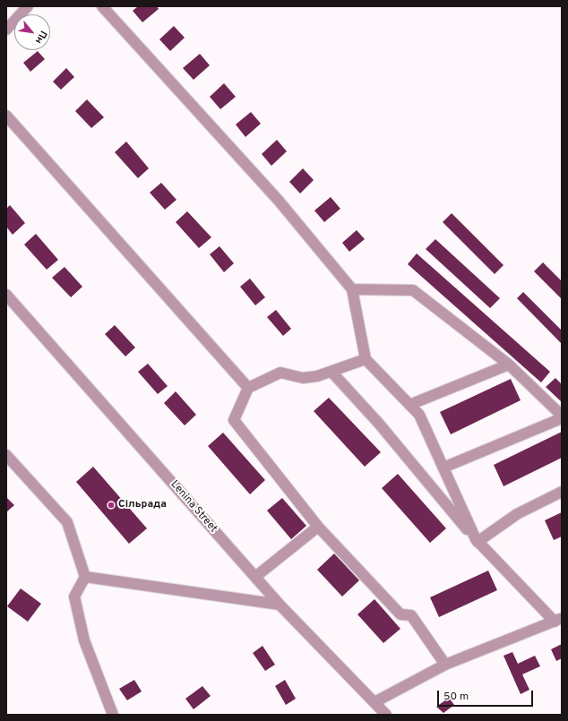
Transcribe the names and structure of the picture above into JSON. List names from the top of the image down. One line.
{"streets":{"street":["Lenina Street"]},"places":["Сільрада"],"scale_bar":"50 m","north":"bottom right"}
